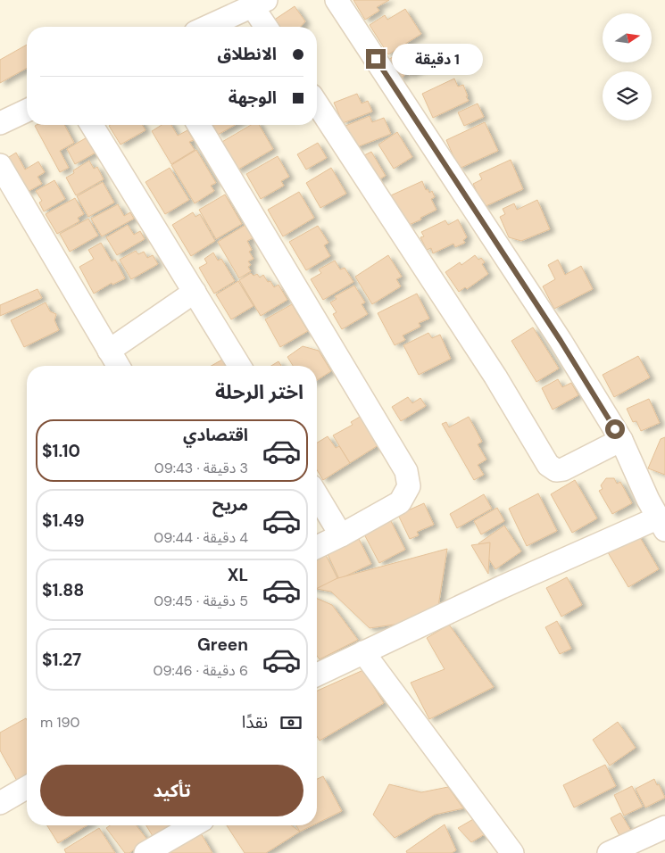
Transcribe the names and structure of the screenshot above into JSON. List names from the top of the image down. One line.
{"north":"right","page":{"banner":["الانطلاق","الوجهة"],"bubble":"1 دقيقة","heading":"اختر الرحلة","list":[{"name":"اقتصادي","note":"3 دقيقة · 09:43","value":"$1.10"},{"name":"مريح","note":"4 دقيقة · 09:44","value":"$1.49"},{"name":"XL","note":"5 دقيقة · 09:45","value":"$1.88"},{"name":"Green","note":"6 دقيقة · 09:46","value":"$1.27"}],"pay":["نقدًا","190 m"],"buttons":"تأكيد"}}
